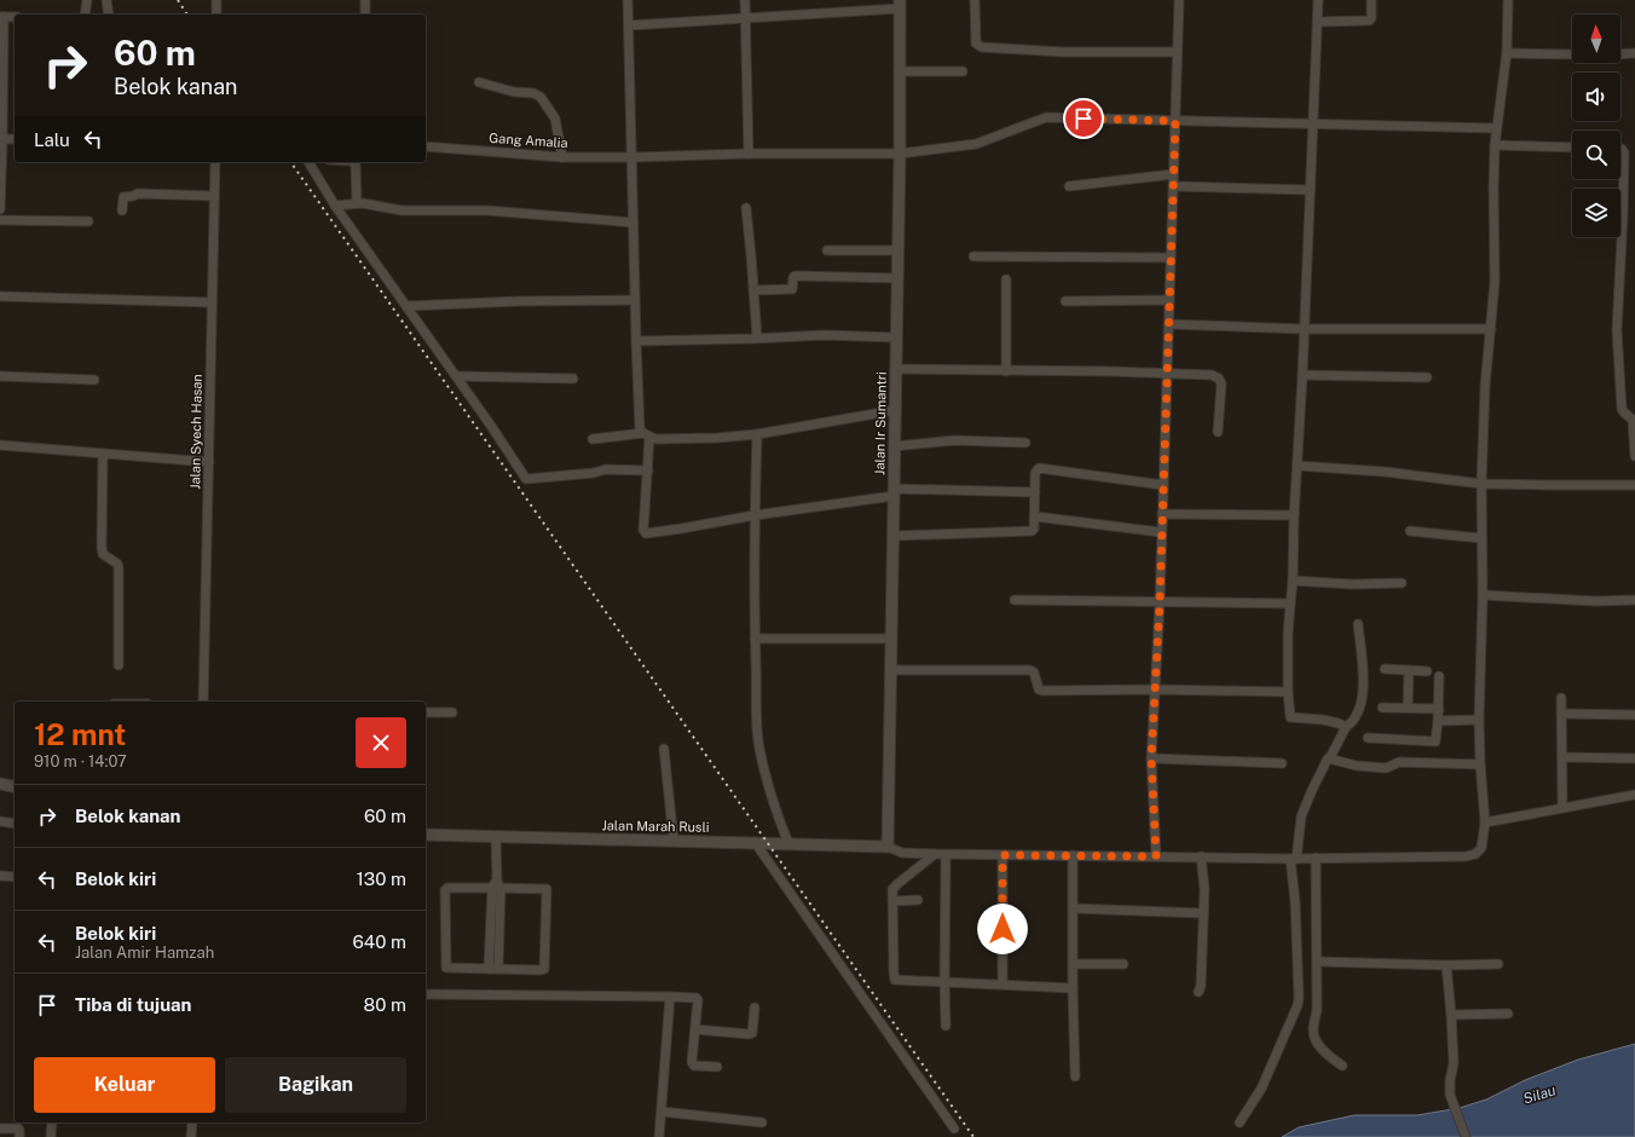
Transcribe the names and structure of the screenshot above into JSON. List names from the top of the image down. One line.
{"streets":{"main road":["Jalan Ir Sumantri","Jalan Marah Rusli"],"street":["Gang Amalia","Jalan Syech Hasan"]},"crossings":[["Gang Amalia","Jalan Ir Sumantri"],["Jalan Ir Sumantri","Jalan Marah Rusli"]],"water":["Silau"],"north":"top","page":{"turn":["60 m","Belok kanan"],"then":"Lalu","heading":["12 mnt","910 m · 14:07"],"list":[{"name":"Belok kanan","value":"60 m"},{"name":"Belok kiri","value":"130 m"},{"name":"Belok kiri","note":"Jalan Amir Hamzah","value":"640 m"},{"name":"Tiba di tujuan","value":"80 m"}],"buttons":["Keluar","Bagikan"]}}
